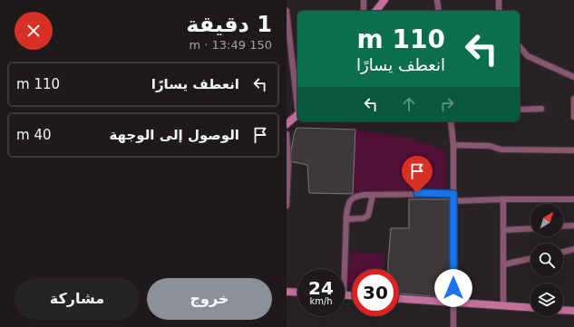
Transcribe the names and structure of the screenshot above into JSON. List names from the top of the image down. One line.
{"north":"top right","page":{"heading":["1 دقيقة","150 m · 13:49"],"turn":["110 m","انعطف يسارًا"],"list":[{"name":"انعطف يسارًا","value":"110 m"},{"name":"الوصول إلى الوجهة","value":"40 m"}],"speed":"24 km/h","limit":"30","buttons":["خروج","مشاركة"]}}
